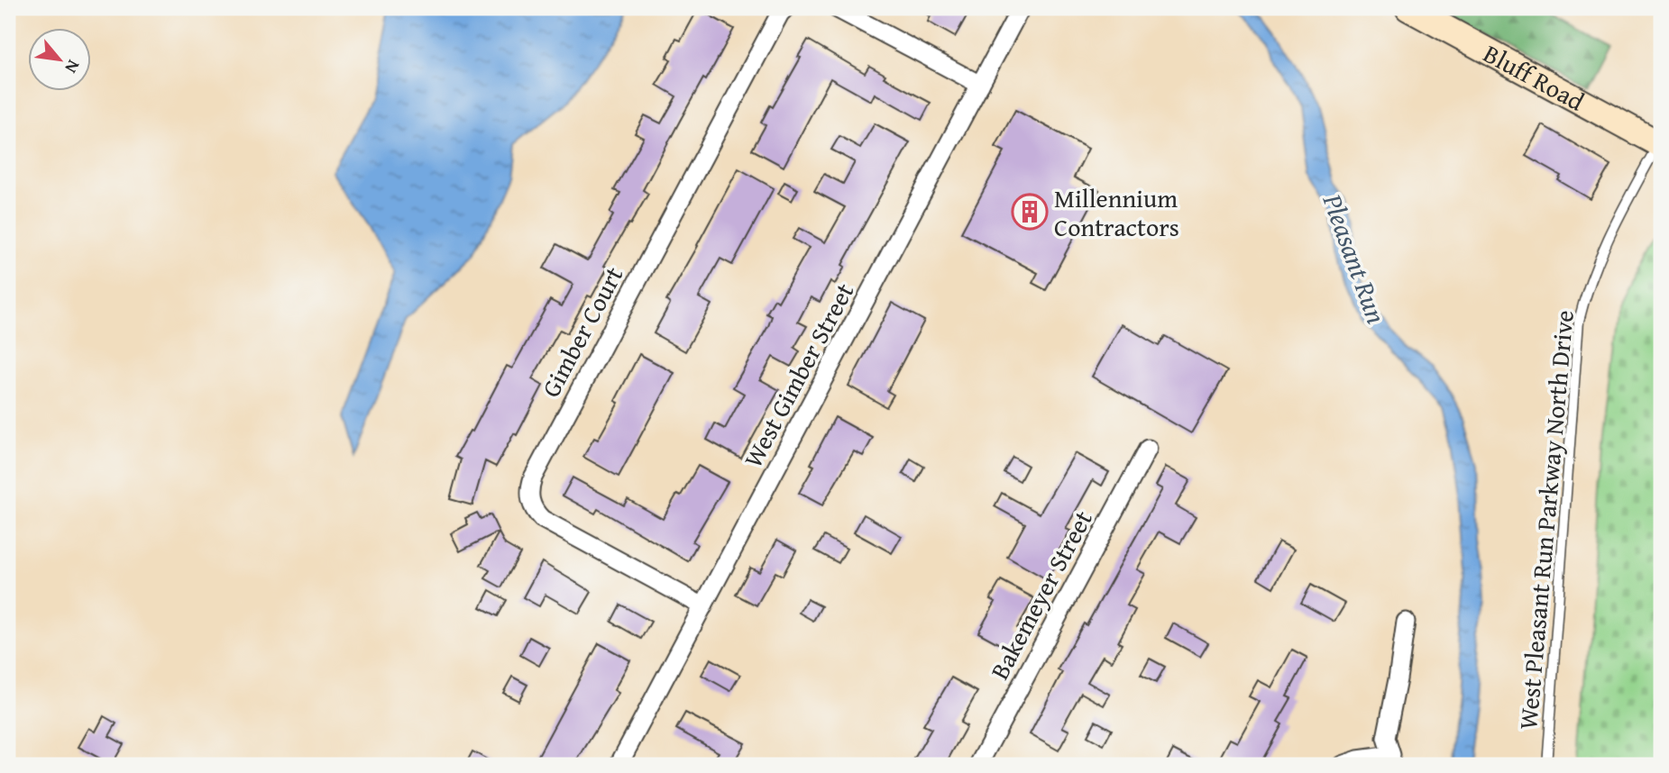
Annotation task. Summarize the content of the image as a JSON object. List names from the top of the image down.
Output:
{
  "streets": {
    "main road": ["Bluff Road"],
    "street": ["Gimber Court", "West Gimber Street", "Bakemeyer Street"],
    "lane": ["West Pleasant Run Parkway North Drive"]
  },
  "crossings": [
    ["Bluff Road", "West Pleasant Run Parkway North Drive"],
    ["Gimber Court", "West Gimber Street"]
  ],
  "water": ["Pleasant Run"],
  "places": {
    "building": ["Millennium Contractors"]
  },
  "north": "bottom right"
}
